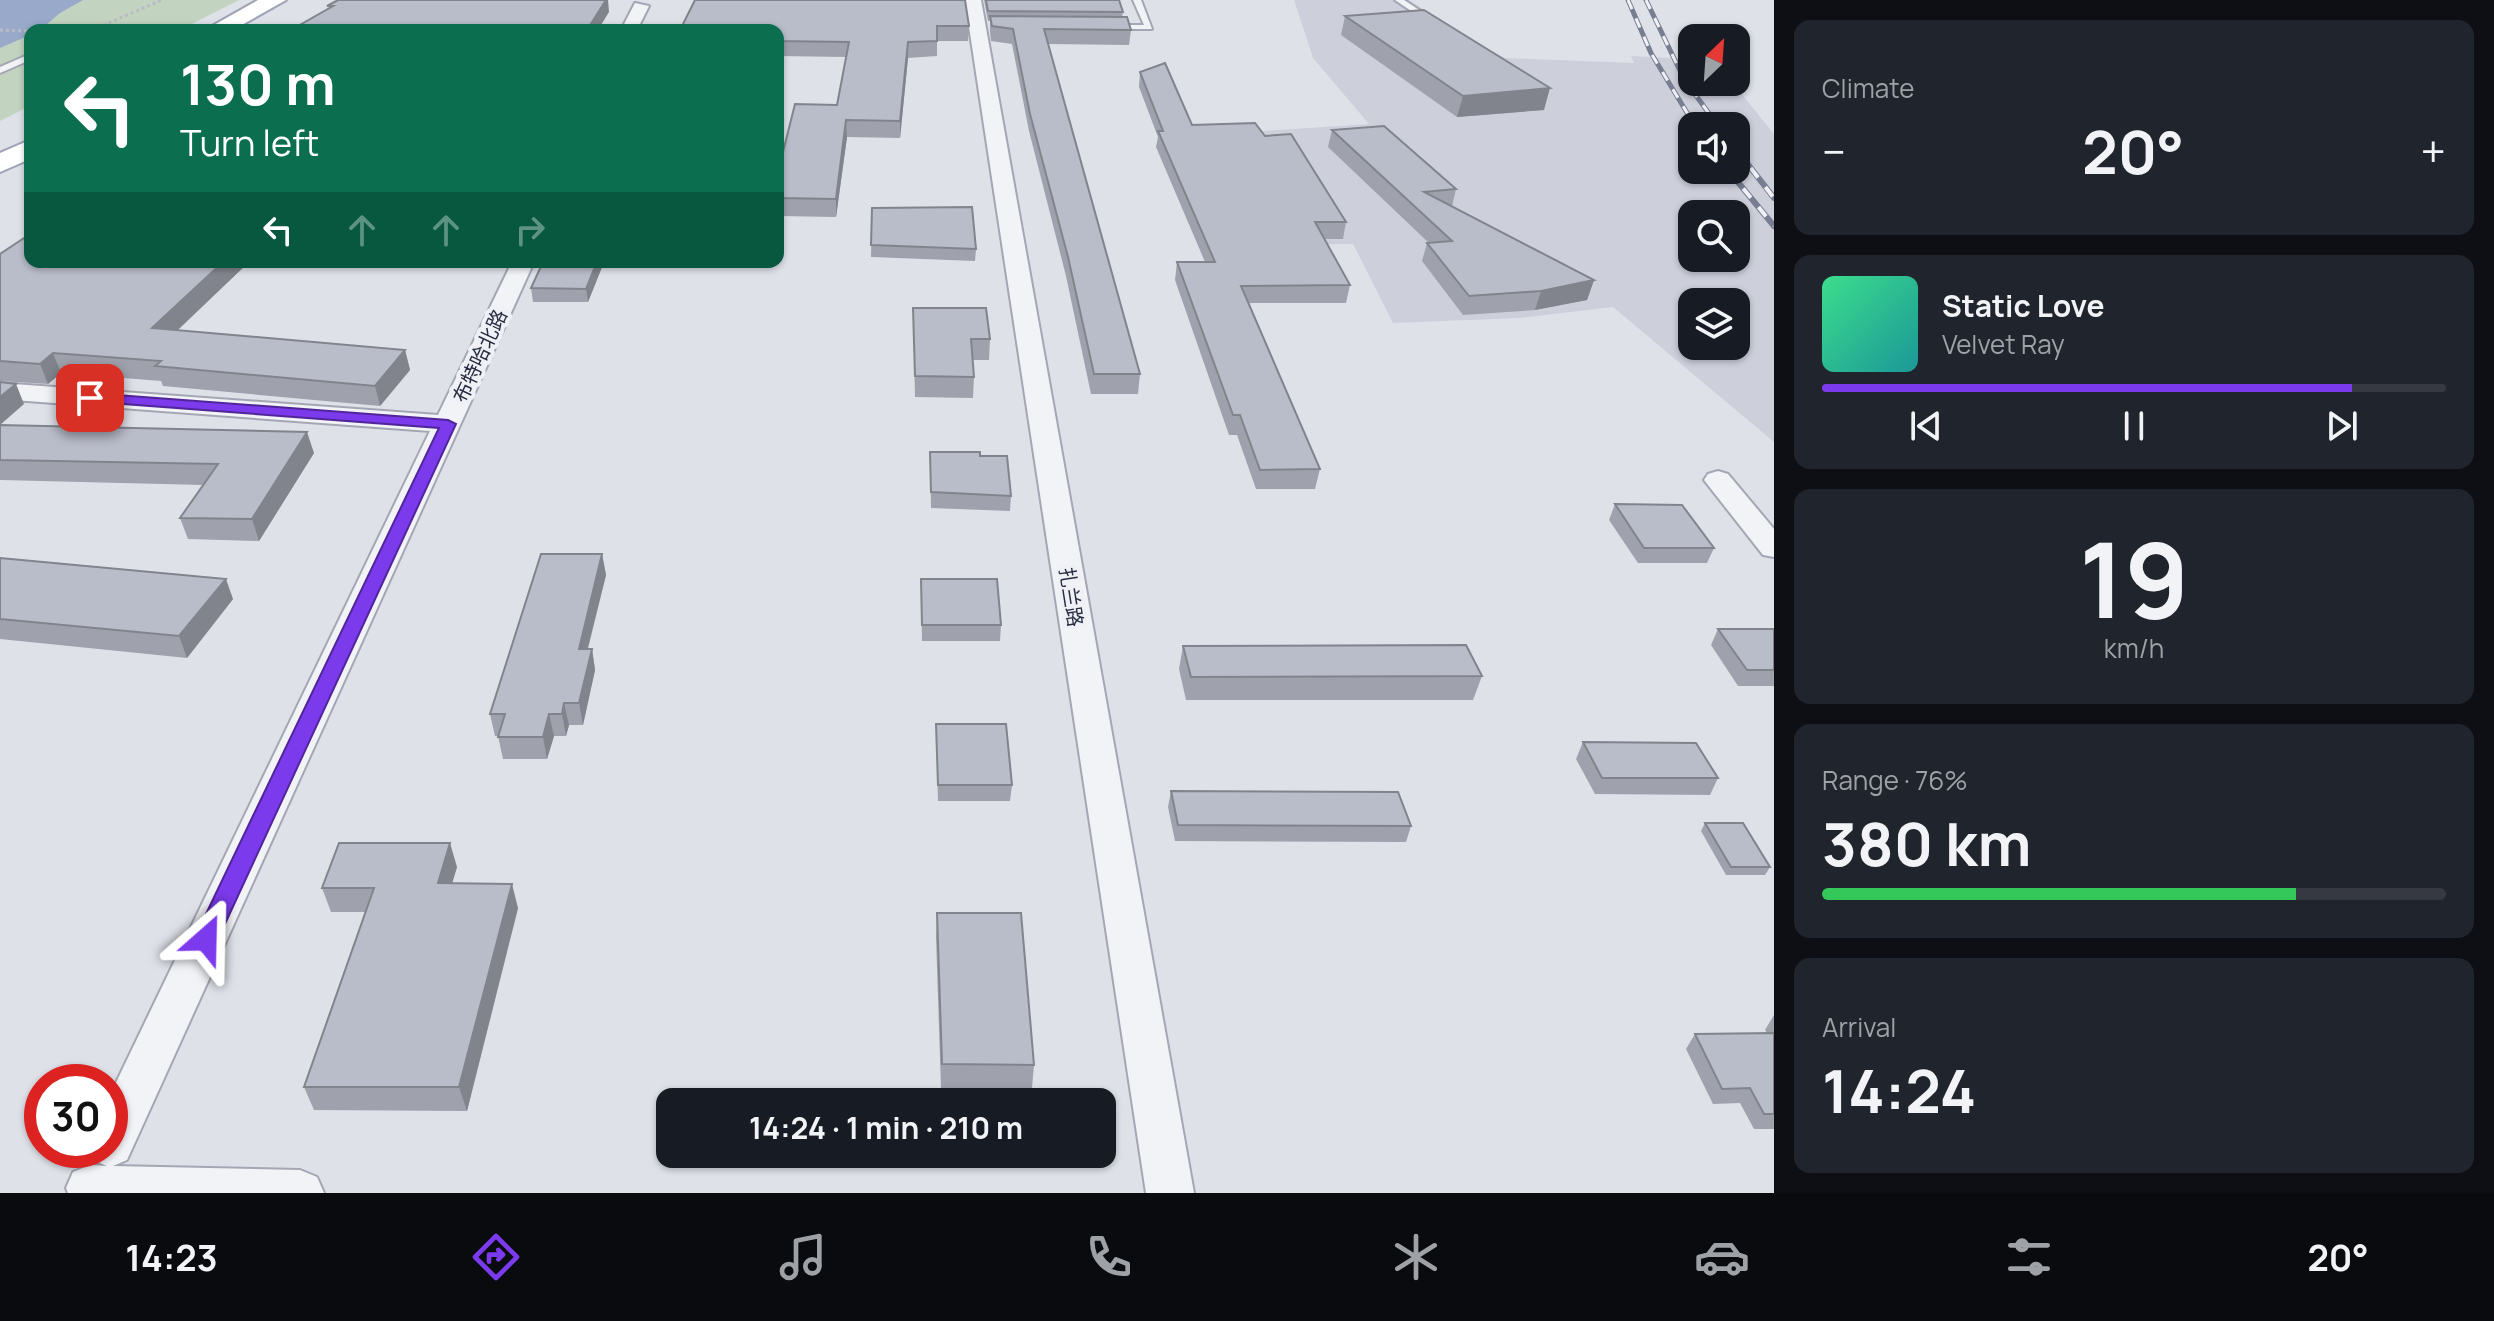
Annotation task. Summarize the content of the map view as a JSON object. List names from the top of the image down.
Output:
{
  "streets": {
    "street": ["布特哈北路", "扎兰路"]
  },
  "north": "top right",
  "page": {
    "tile": [
      "Climate",
      ["19", "km/h"],
      ["Range · 76%", "380 km"],
      ["Arrival", "14:24"]
    ],
    "turn": ["130 m", "Turn left"],
    "heat": ["−", "20°", "+"],
    "song": ["Static Love", "Velvet Ray"],
    "limit": "30",
    "trip": "14:24 · 1 min · 210 m",
    "tabs": ["14:23", "20°"]
  }
}
